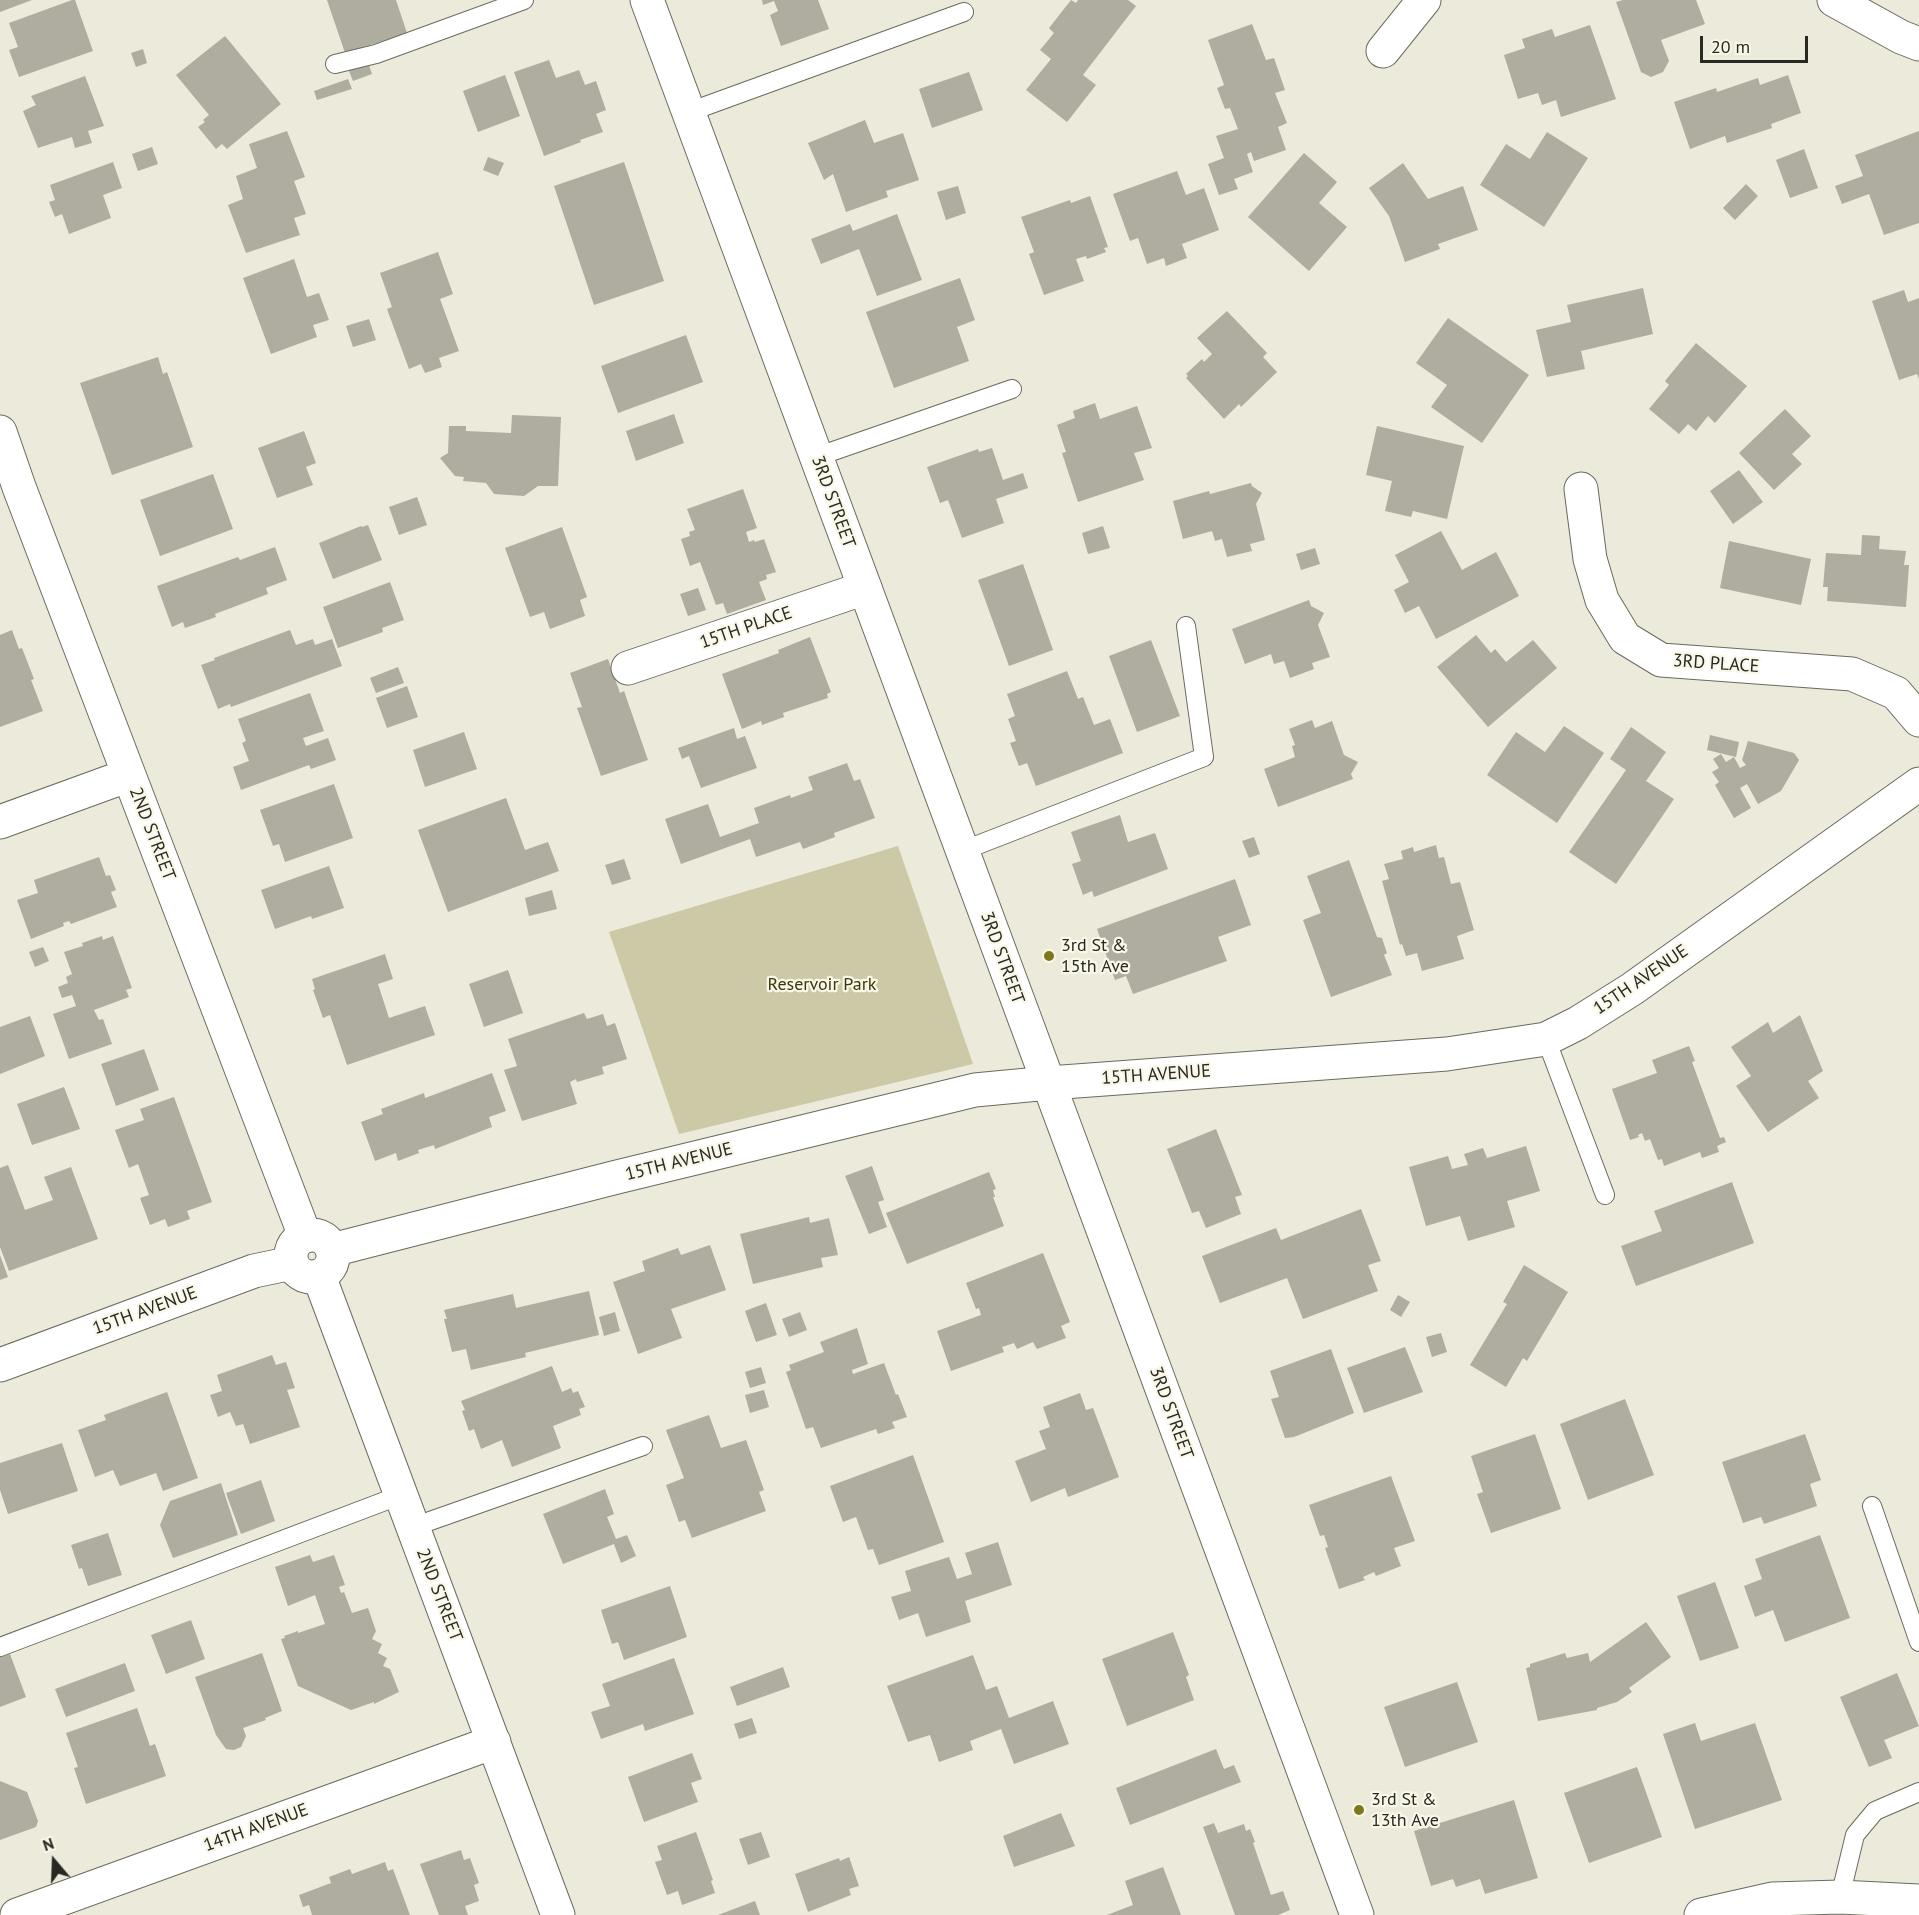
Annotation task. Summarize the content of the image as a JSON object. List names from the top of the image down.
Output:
{
  "streets": {
    "street": [
      "3RD STREET",
      "15TH PLACE",
      "3RD PLACE",
      "2ND STREET",
      "15TH AVENUE",
      "14TH AVENUE"
    ]
  },
  "crossings": [
    ["3RD STREET", "15TH PLACE"],
    ["3RD STREET", "15TH AVENUE"],
    ["2ND STREET", "15TH AVENUE"],
    ["2ND STREET", "14TH AVENUE"]
  ],
  "parks": ["Reservoir Park"],
  "places": ["3rd St & 15th Ave", "3rd St & 13th Ave"],
  "scale_bar": "20 m",
  "north": "top"
}
